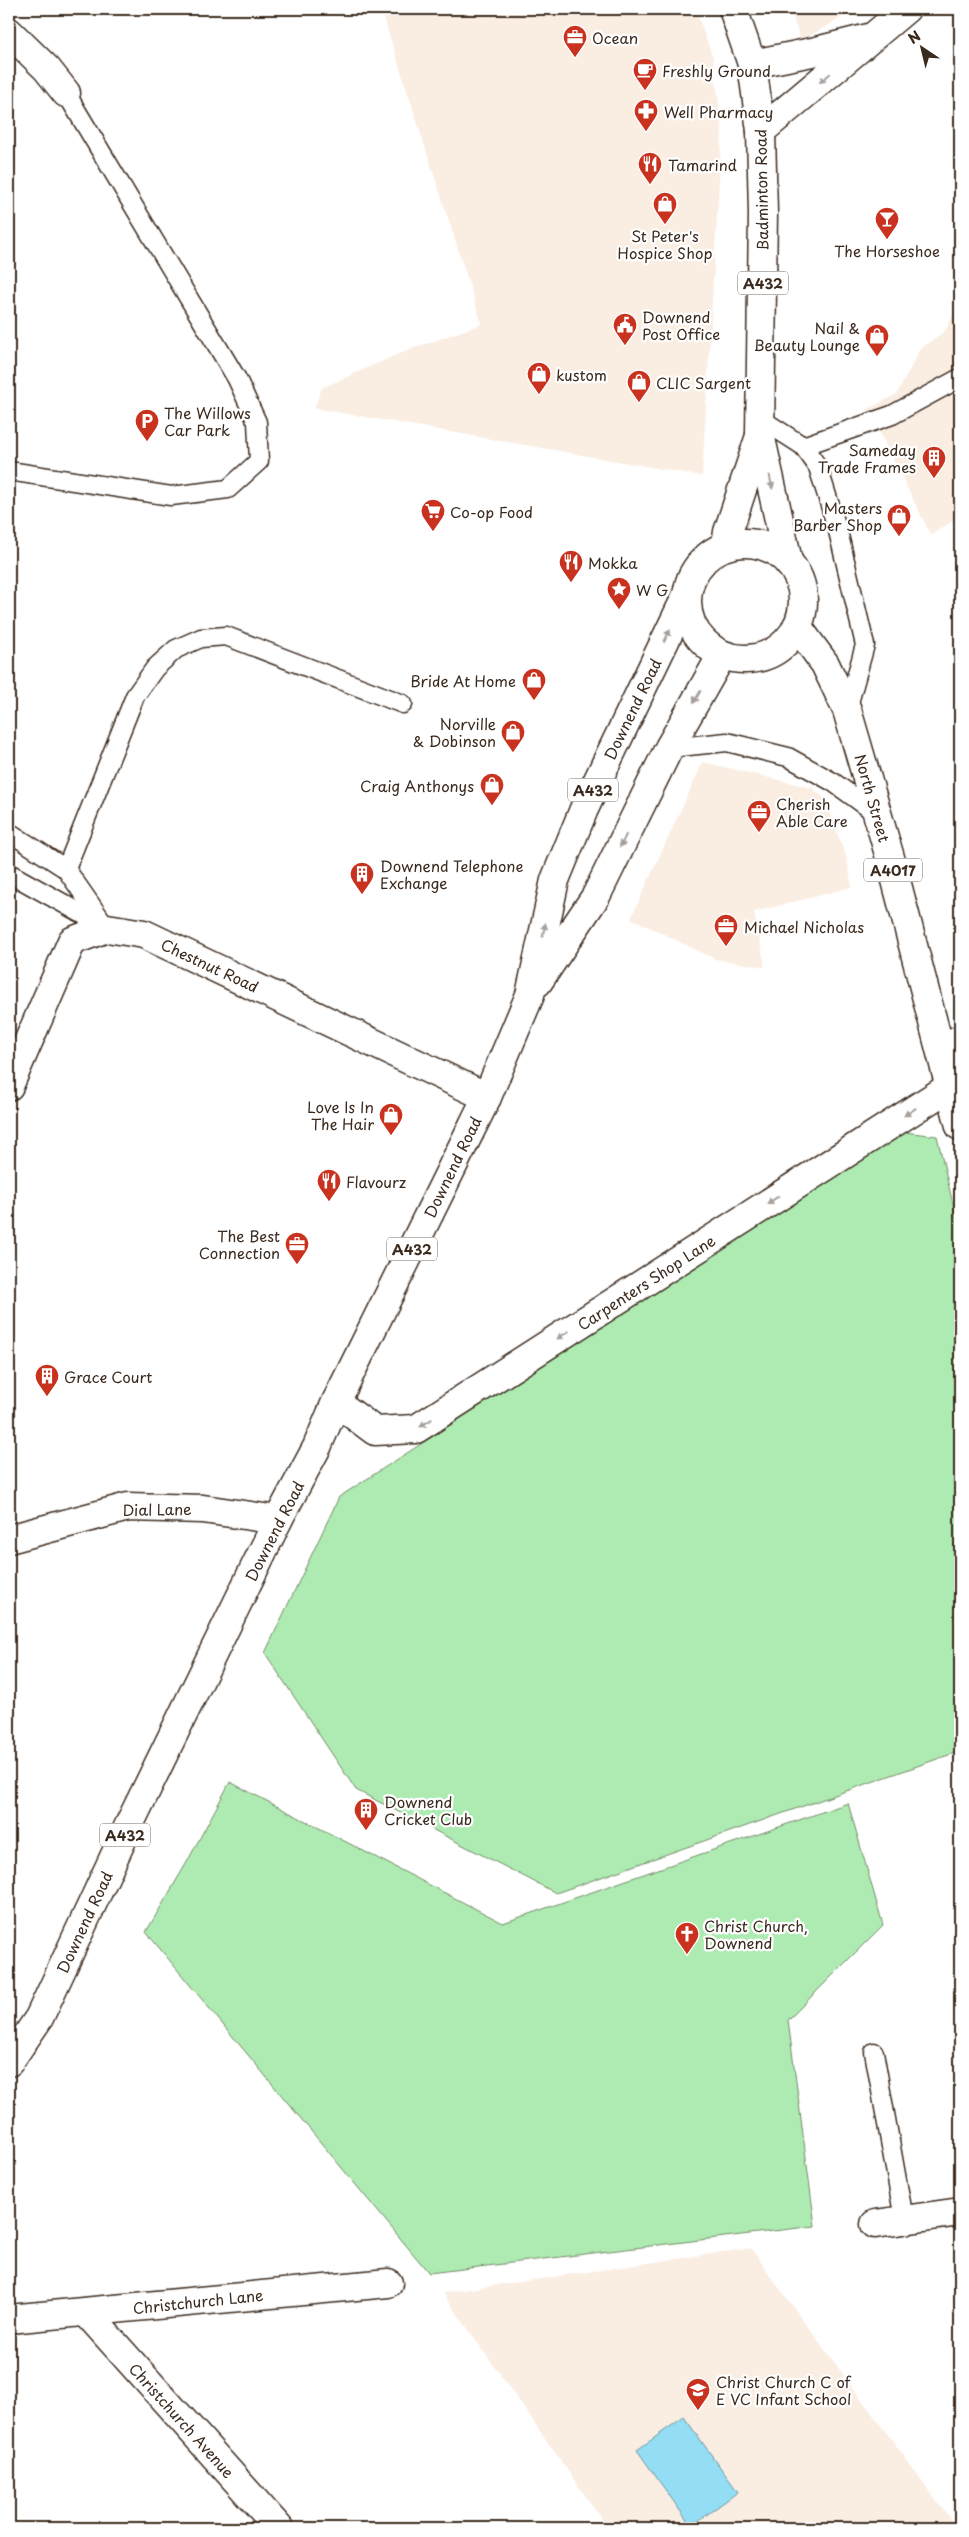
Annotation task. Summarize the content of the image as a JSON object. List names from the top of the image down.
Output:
{
  "streets": {
    "main road": [
      "Badminton Road",
      "A432",
      "Downend Road",
      "North Street",
      "A4017",
      "Chestnut Road",
      "Carpenters Shop Lane",
      "Dial Lane",
      "Christchurch Lane",
      "Christchurch Avenue"
    ]
  },
  "crossings": [
    ["Badminton Road", "A432"],
    ["Badminton Road", "Downend Road"],
    ["Badminton Road", "North Street"],
    ["A432", "Downend Road"],
    ["A432", "North Street"],
    ["Downend Road", "North Street"],
    ["Downend Road", "Chestnut Road"],
    ["Downend Road", "Carpenters Shop Lane"],
    ["Downend Road", "Dial Lane"],
    ["North Street", "Carpenters Shop Lane"],
    ["Christchurch Lane", "Christchurch Avenue"]
  ],
  "one_way": ["Carpenters Shop Lane"],
  "places": {
    "office": [
      "Ocean",
      "Cherish Able Care",
      "Michael Nicholas",
      "The Best Connection"
    ],
    "cafe": ["Freshly Ground"],
    "pharmacy": ["Well Pharmacy"],
    "restaurant": ["Tamarind", "Mokka", "Flavourz"],
    "shop": [
      "St Peter's Hospice Shop",
      "Nail & Beauty Lounge",
      "kustom",
      "CLIC Sargent",
      "Masters Barber Shop",
      "Bride At Home",
      "Norville & Dobinson",
      "Craig Anthonys",
      "Love Is In The Hair"
    ],
    "bar": ["The Horseshoe"],
    "public building": ["Downend Post Office"],
    "parking": ["The Willows Car Park"],
    "building": [
      "Sameday Trade Frames",
      "Downend Telephone Exchange",
      "Grace Court",
      "Downend Cricket Club"
    ],
    "supermarket": ["Co-op Food"],
    "place": ["W G"],
    "church": ["Christ Church, Downend"],
    "school or university": ["Christ Church C of E VC Infant School"]
  },
  "north": "top left"
}
